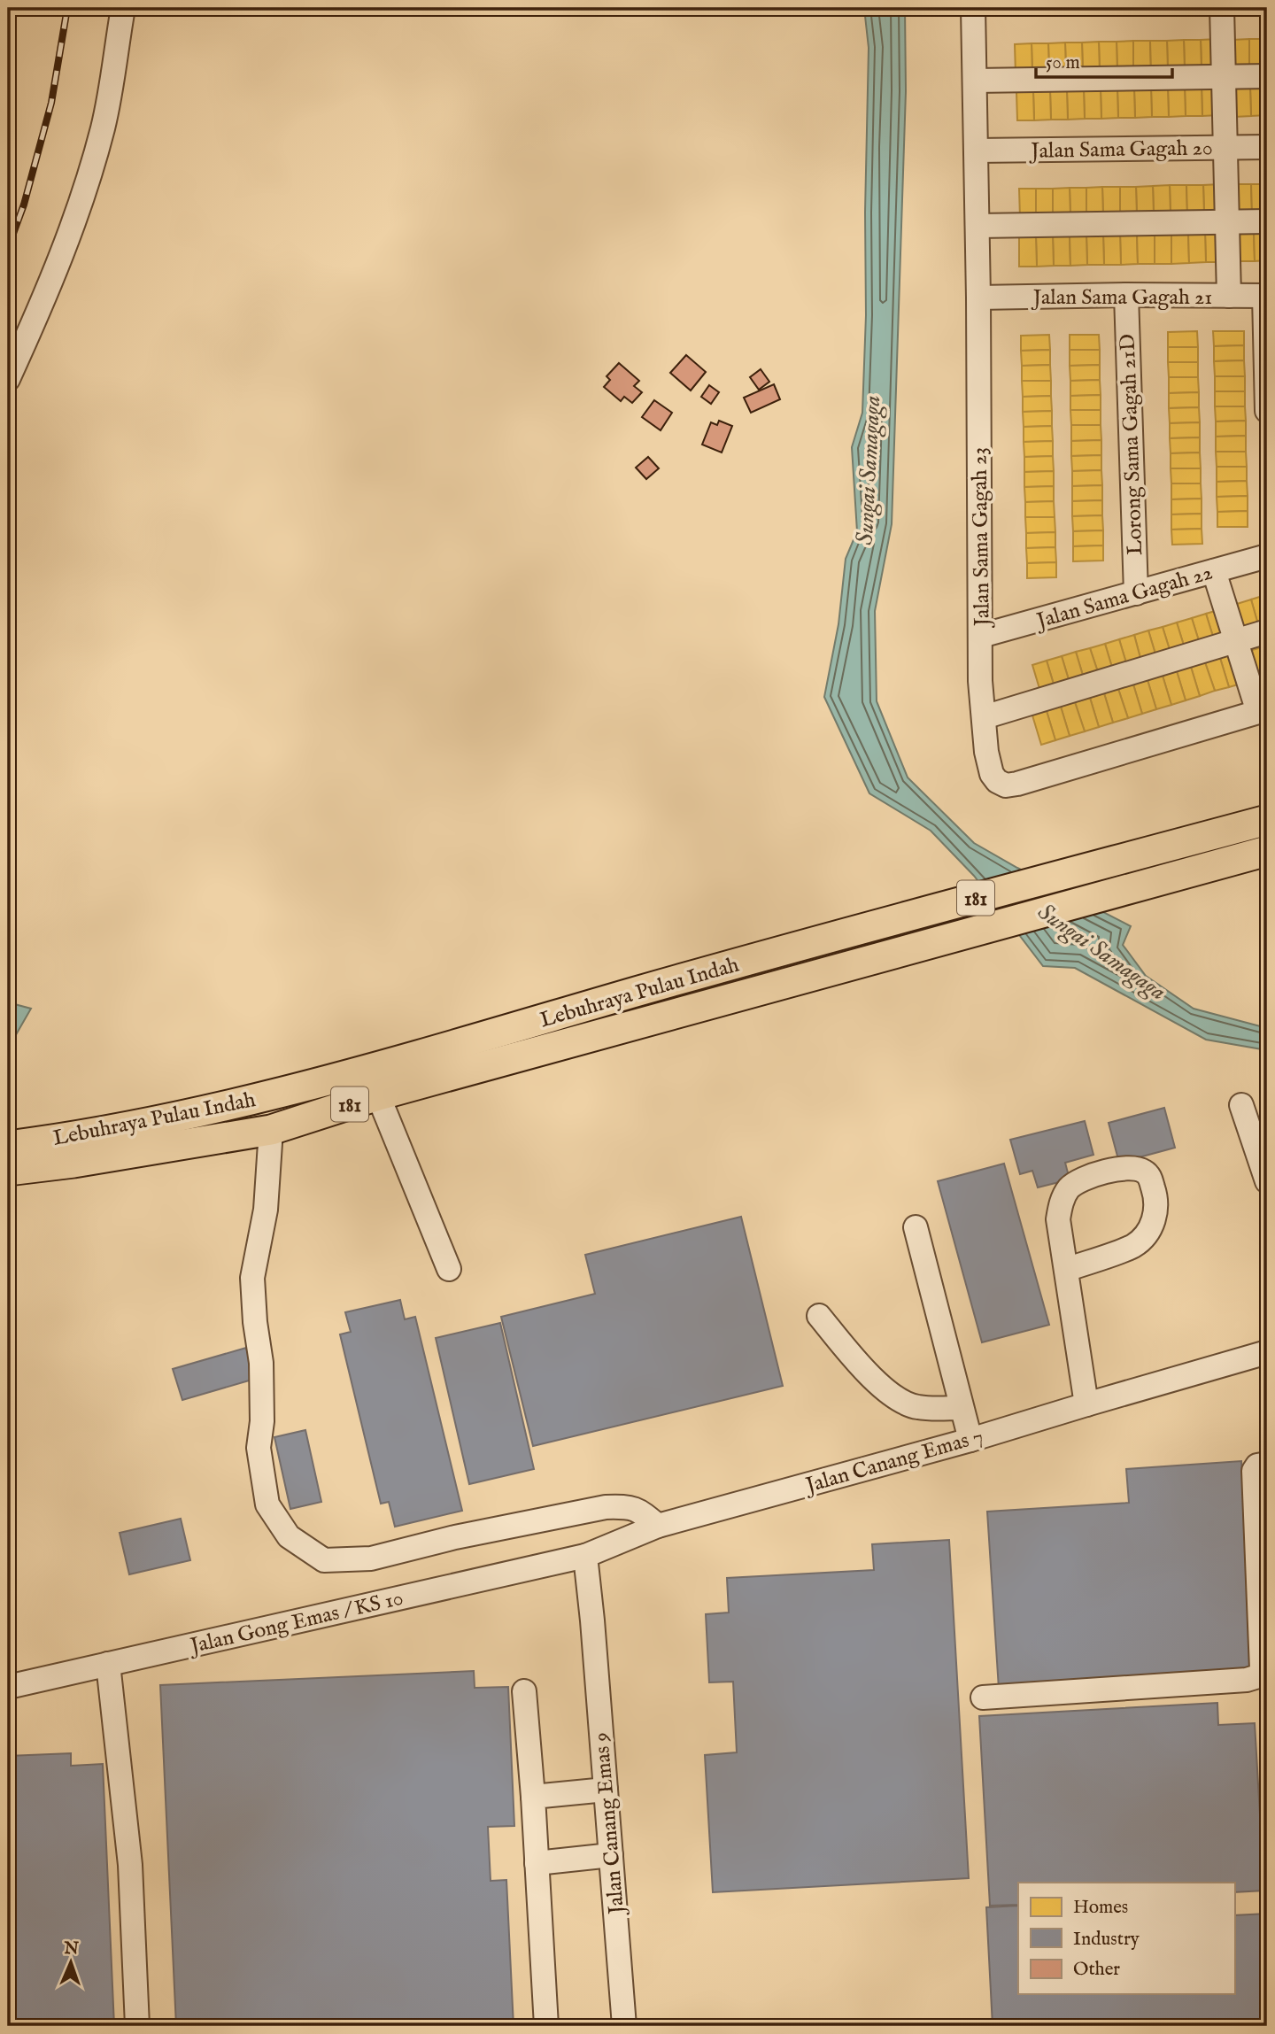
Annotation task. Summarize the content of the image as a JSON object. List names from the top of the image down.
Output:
{
  "streets": {
    "main road": ["181", "Lebuhraya Pulau Indah"],
    "street": [
      "Jalan Sama Gagah 20",
      "Jalan Sama Gagah 21",
      "Lorong Sama Gagah 21D",
      "Jalan Sama Gagah 23",
      "Jalan Sama Gagah 22",
      "Jalan Canang Emas 7",
      "Jalan Gong Emas / KS 10",
      "Jalan Canang Emas 9"
    ]
  },
  "crossings": [
    ["Jalan Sama Gagah 20", "Jalan Sama Gagah 23"],
    ["Jalan Sama Gagah 21", "Lorong Sama Gagah 21D"],
    ["Jalan Sama Gagah 21", "Jalan Sama Gagah 23"],
    ["Lorong Sama Gagah 21D", "Jalan Sama Gagah 22"],
    ["Jalan Sama Gagah 23", "Jalan Sama Gagah 22"],
    ["Jalan Canang Emas 7", "Jalan Gong Emas / KS 10"],
    ["Jalan Canang Emas 7", "Jalan Canang Emas 9"],
    ["Jalan Gong Emas / KS 10", "Jalan Canang Emas 9"]
  ],
  "water": ["Sungai Samagaga"],
  "legend": ["Homes", "Industry", "Other"],
  "scale_bar": "50 m",
  "north": "top"
}
